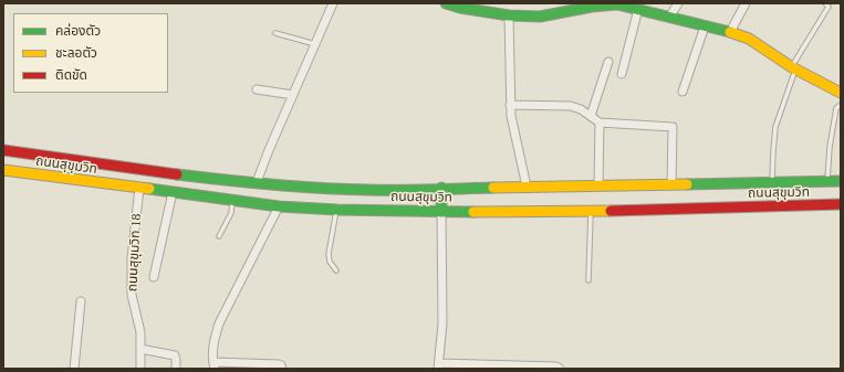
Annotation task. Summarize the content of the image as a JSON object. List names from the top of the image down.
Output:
{
  "streets": {
    "main road": ["ถนนสุขุมวิท"],
    "street": ["ถนนสุขุมวิท 18"]
  },
  "crossings": [
    ["ถนนสุขุมวิท", "ถนนสุขุมวิท 18"]
  ],
  "legend": ["คล่องตัว", "ชะลอตัว", "ติดขัด"]
}
